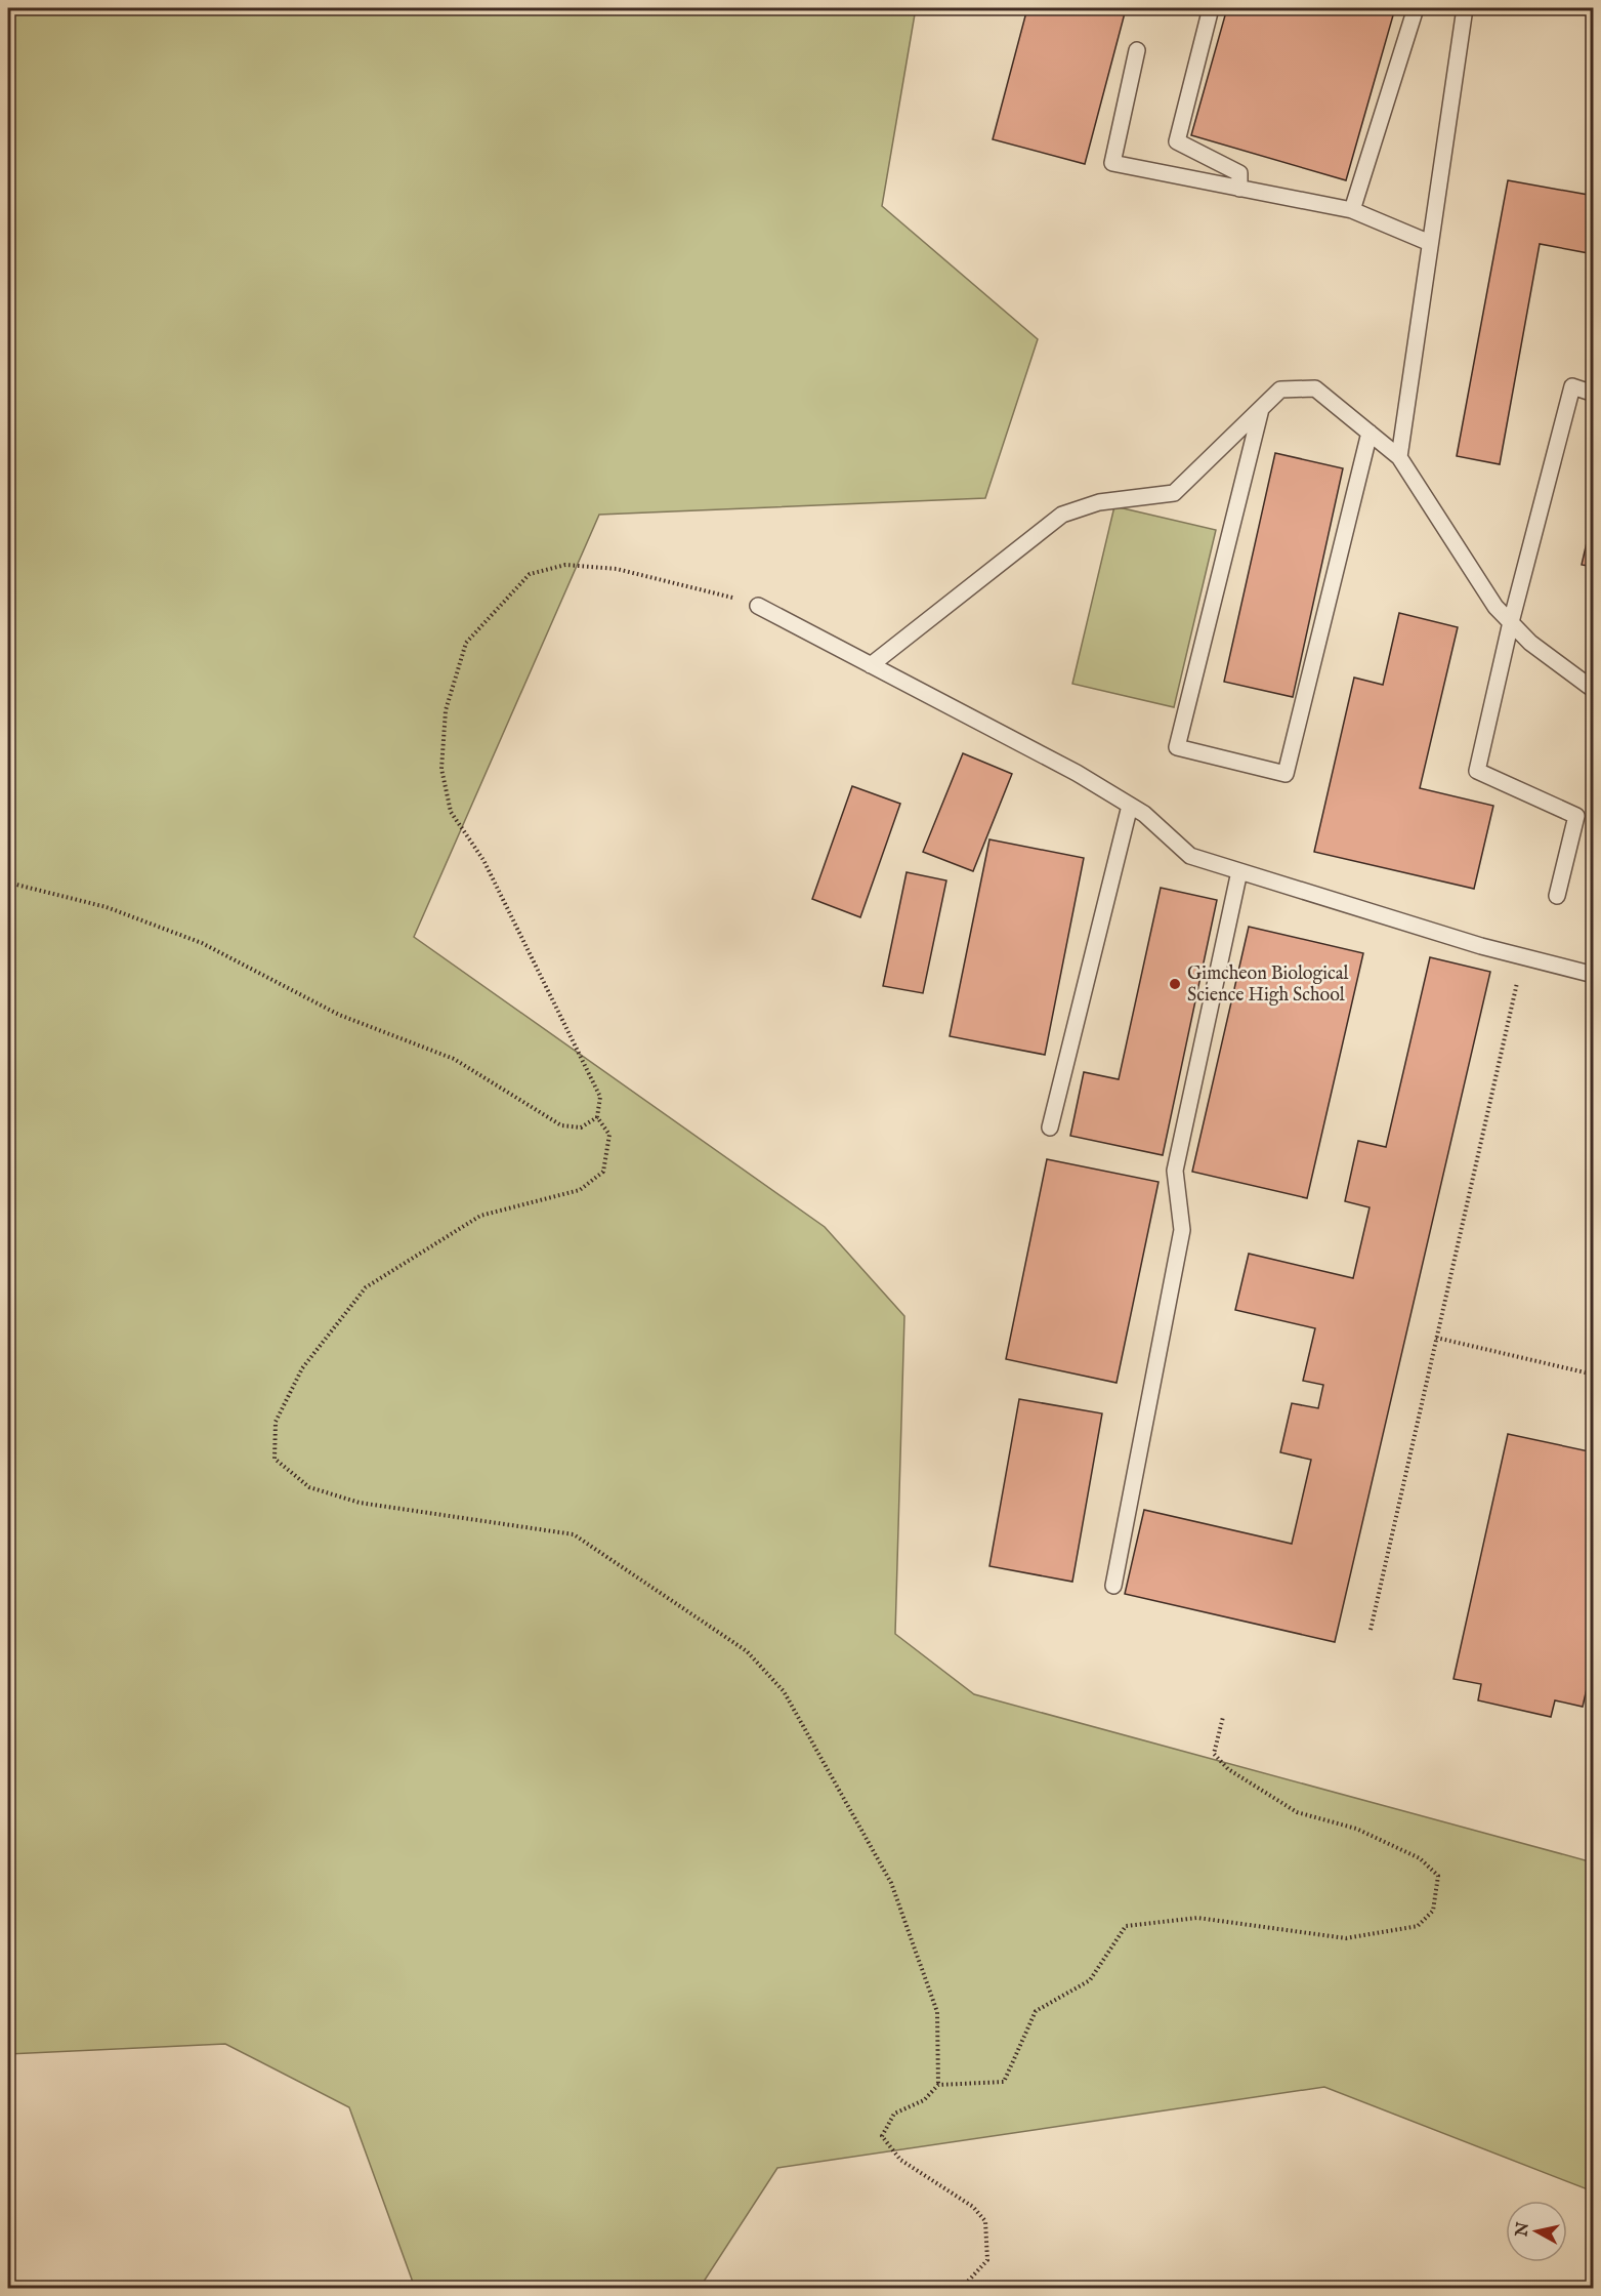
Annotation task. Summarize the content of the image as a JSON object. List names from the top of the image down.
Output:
{
  "places": ["Gimcheon Biological Science High School"],
  "north": "left"
}
